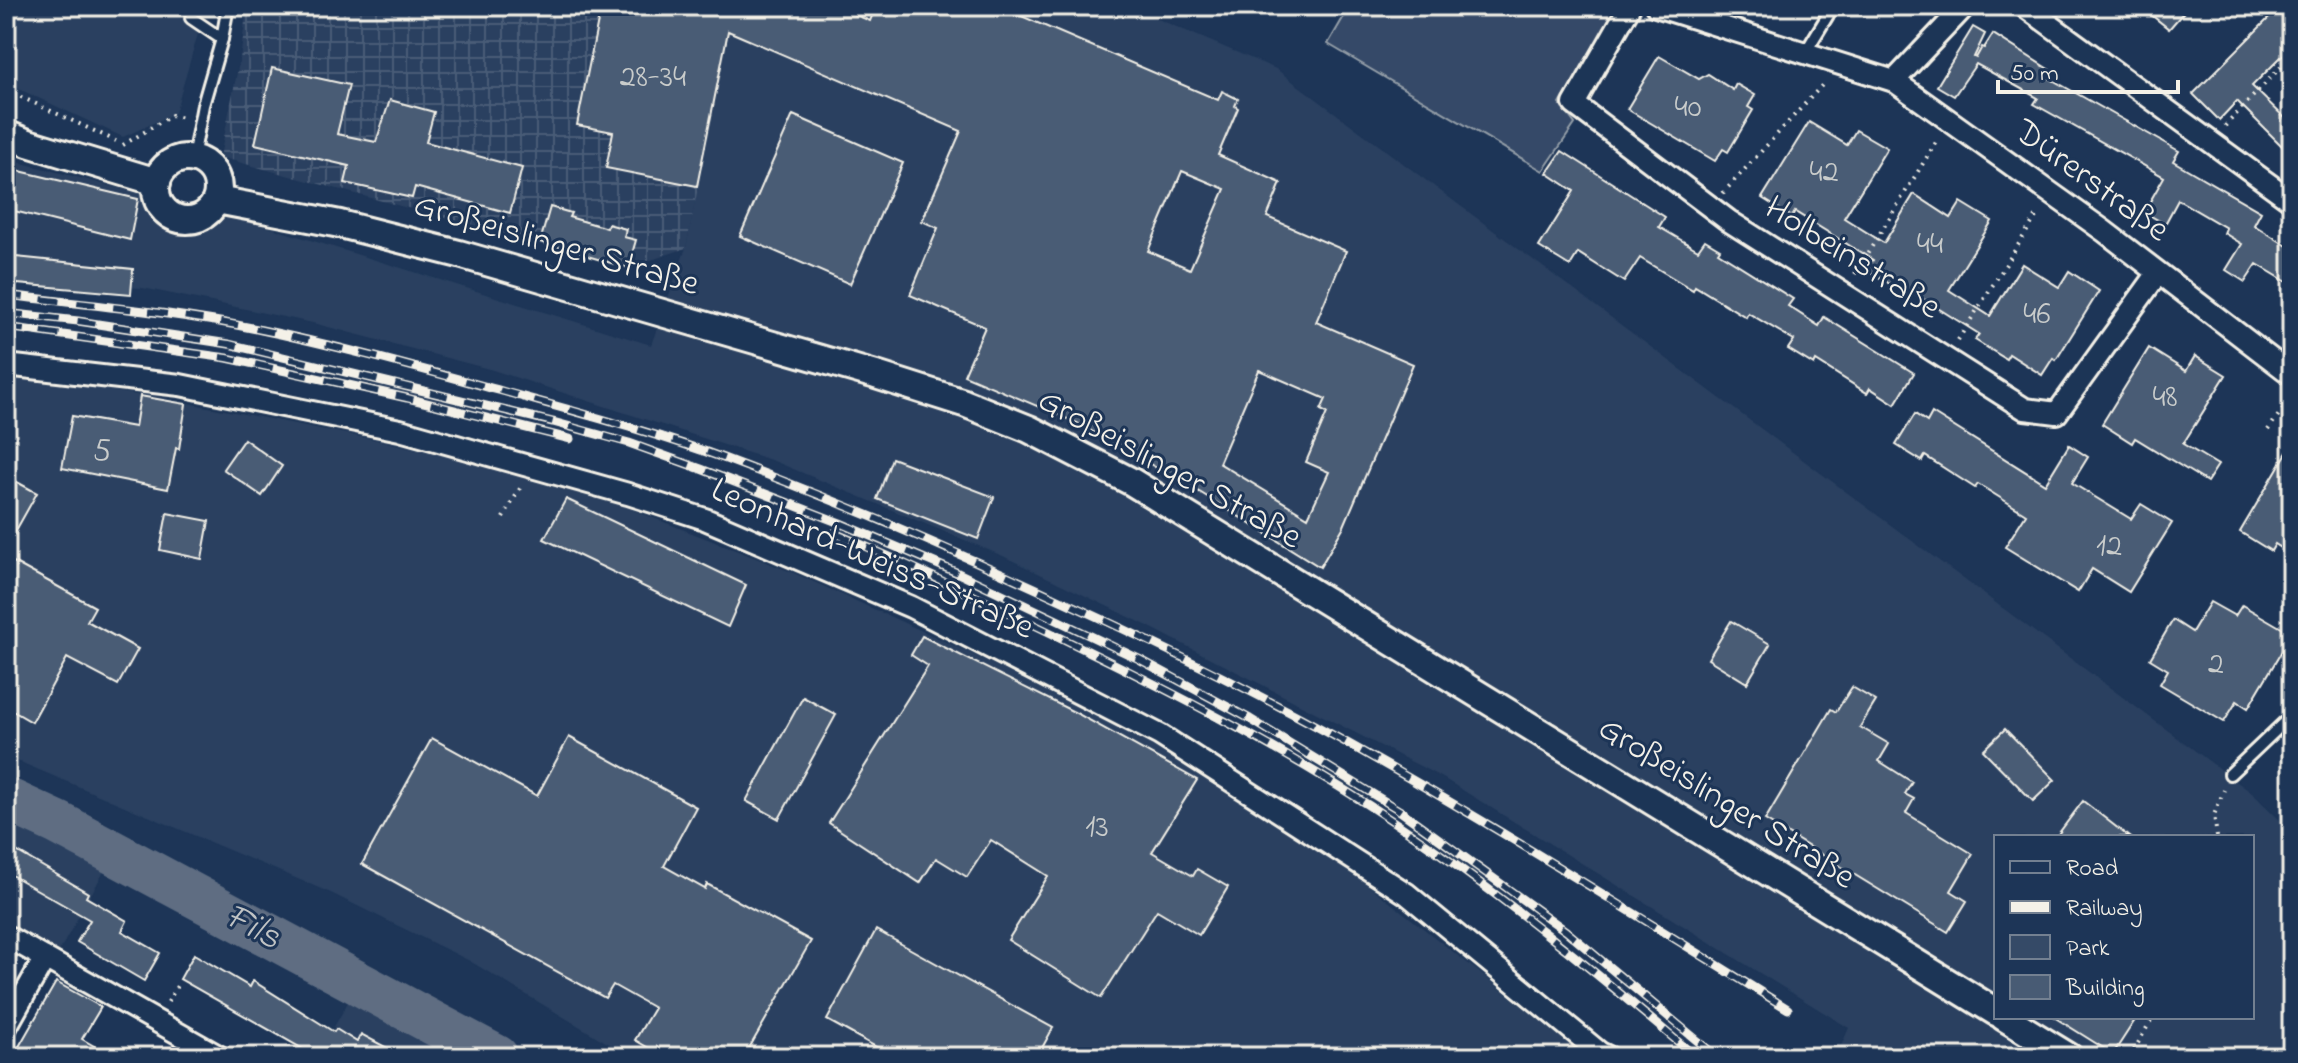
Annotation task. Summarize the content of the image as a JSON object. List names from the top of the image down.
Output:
{
  "streets": {
    "main road": ["Großeislinger Straße"],
    "street": ["Dürerstraße", "Holbeinstraße", "Leonhard-Weiss-Straße"]
  },
  "crossings": [
    ["Dürerstraße", "Holbeinstraße"]
  ],
  "water": ["Fils"],
  "house_numbers": [
    "28-34",
    "40",
    "42",
    "44",
    "46",
    "48",
    "5",
    "12",
    "2",
    "13"
  ],
  "legend": [
    "Road",
    "Railway",
    "Park",
    "Building"
  ],
  "scale_bar": "50 m"
}
